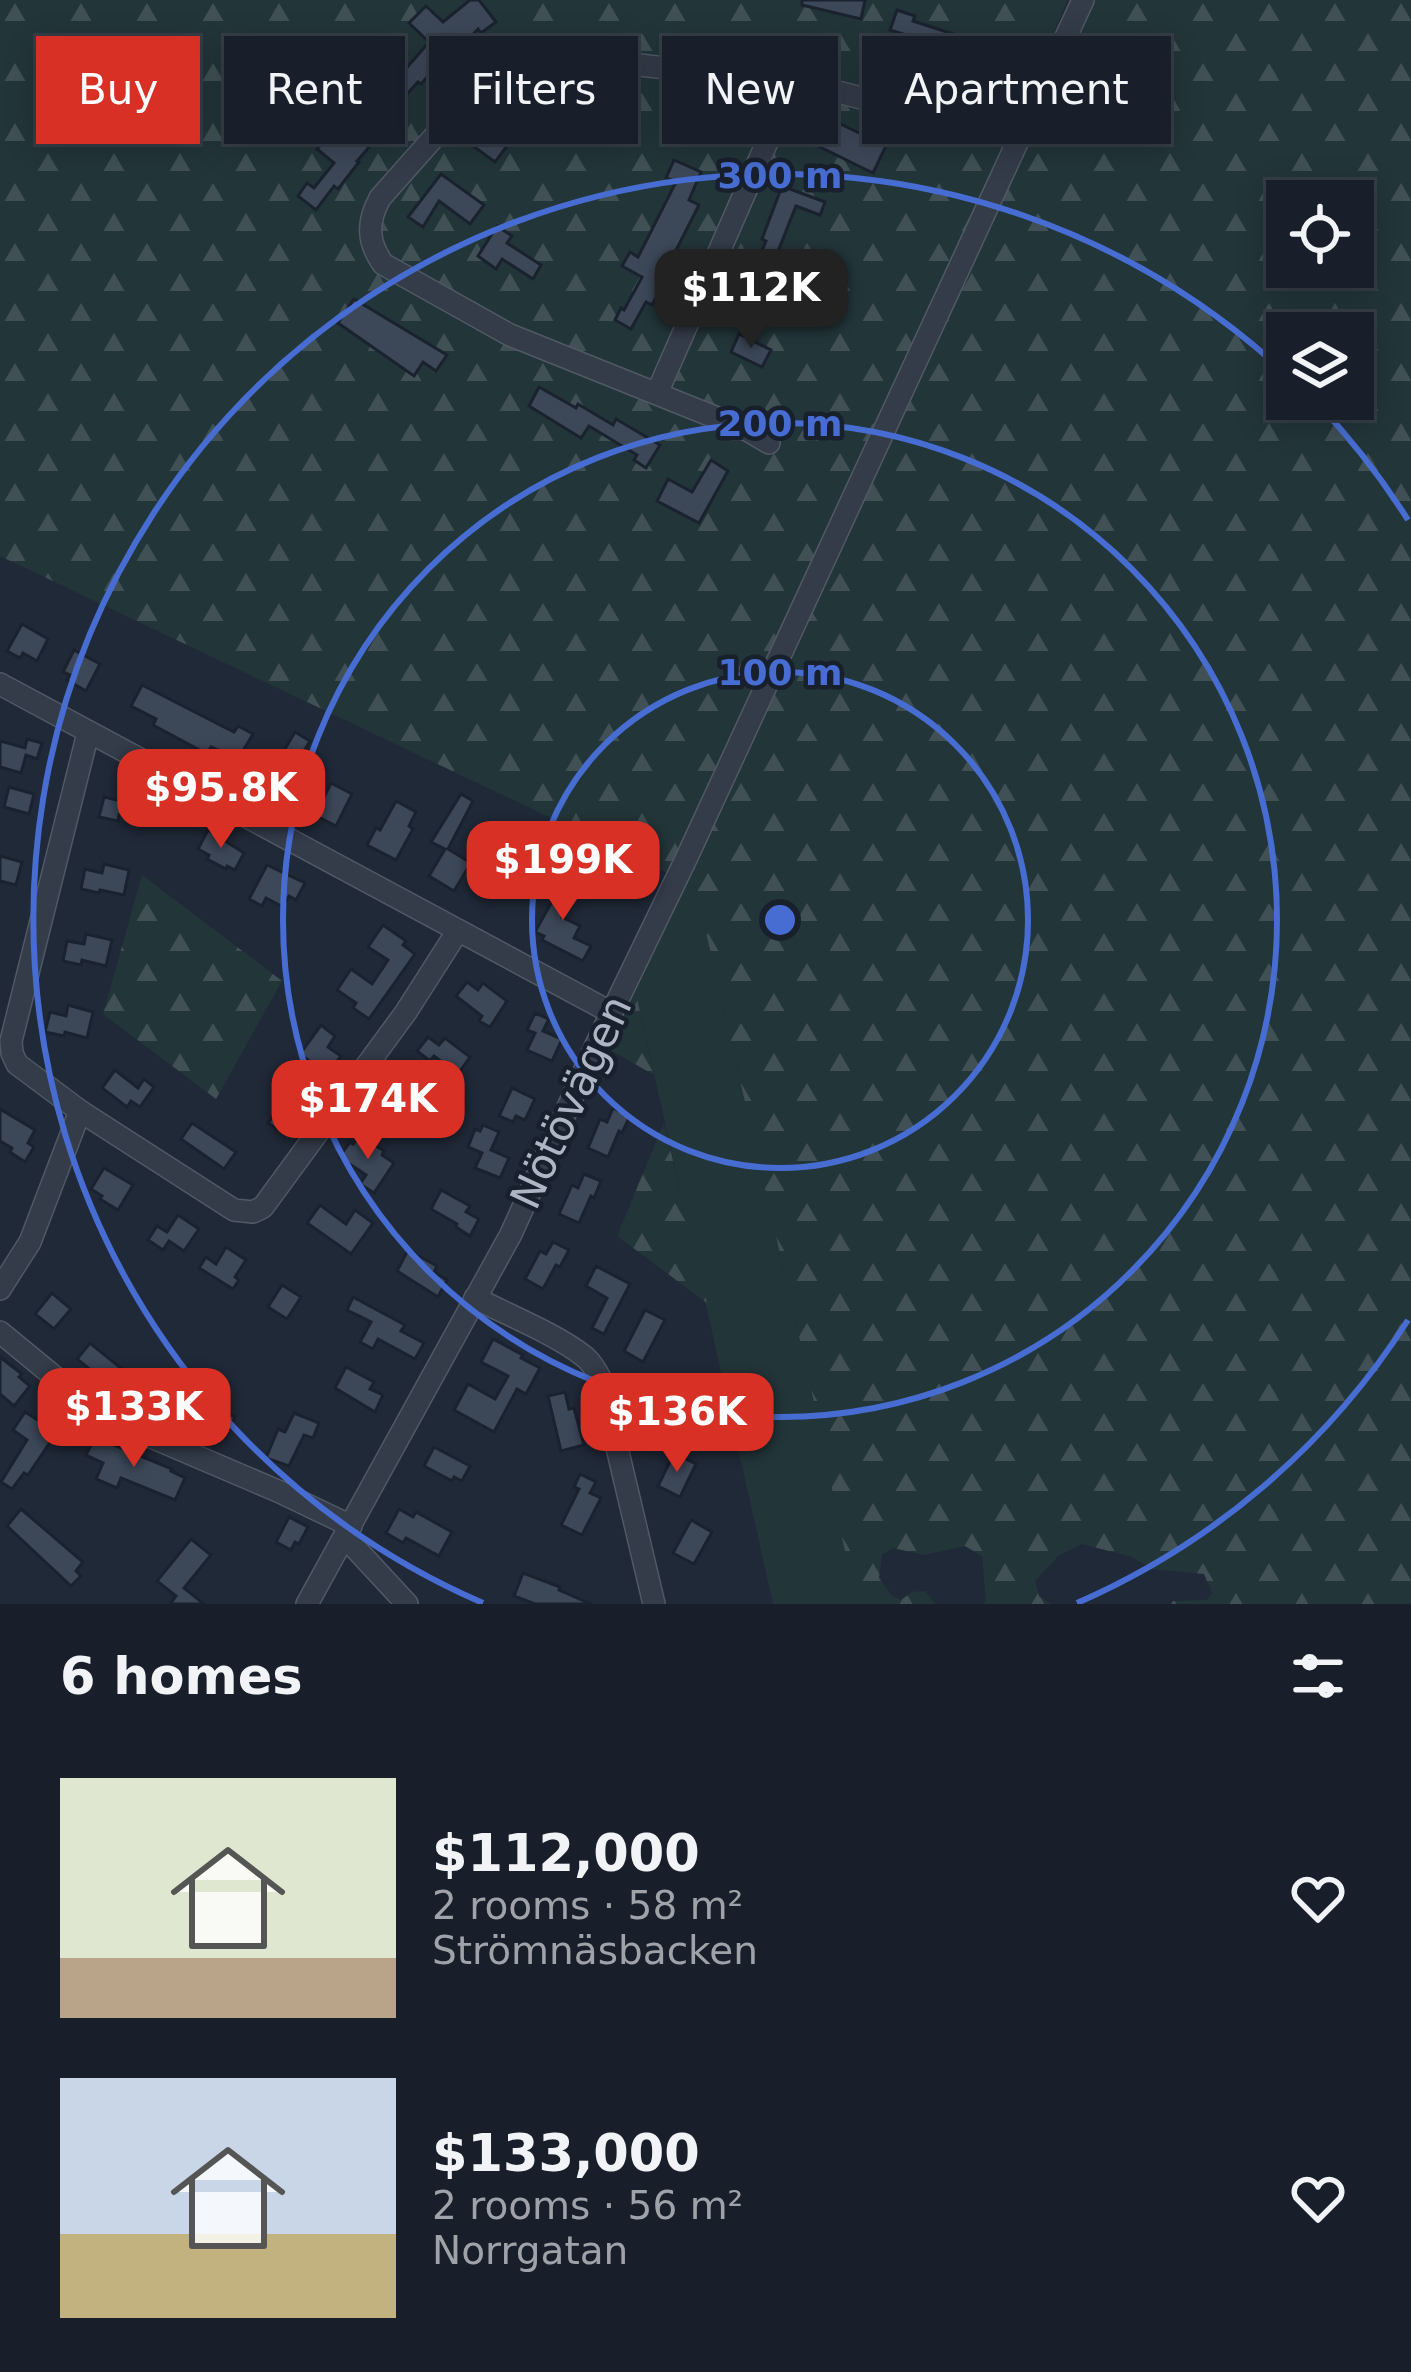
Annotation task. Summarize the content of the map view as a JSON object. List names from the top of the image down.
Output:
{
  "streets": {
    "street": ["Nötövägen"]
  },
  "page": {
    "chip": [
      "Buy",
      "Rent",
      "Filters",
      "New",
      "Apartment"
    ],
    "price": [
      "$112K",
      "$95.8K",
      "$199K",
      "$174K",
      "$133K",
      "$136K"
    ],
    "heading": "6 homes",
    "list": [
      {
        "name": "$112,000",
        "note": "2 rooms · 58 m² · Strömnäsbacken"
      },
      {
        "name": "$133,000",
        "note": "2 rooms · 56 m² · Norrgatan"
      }
    ]
  },
  "rings": ["300 m", "200 m", "100 m"]
}
